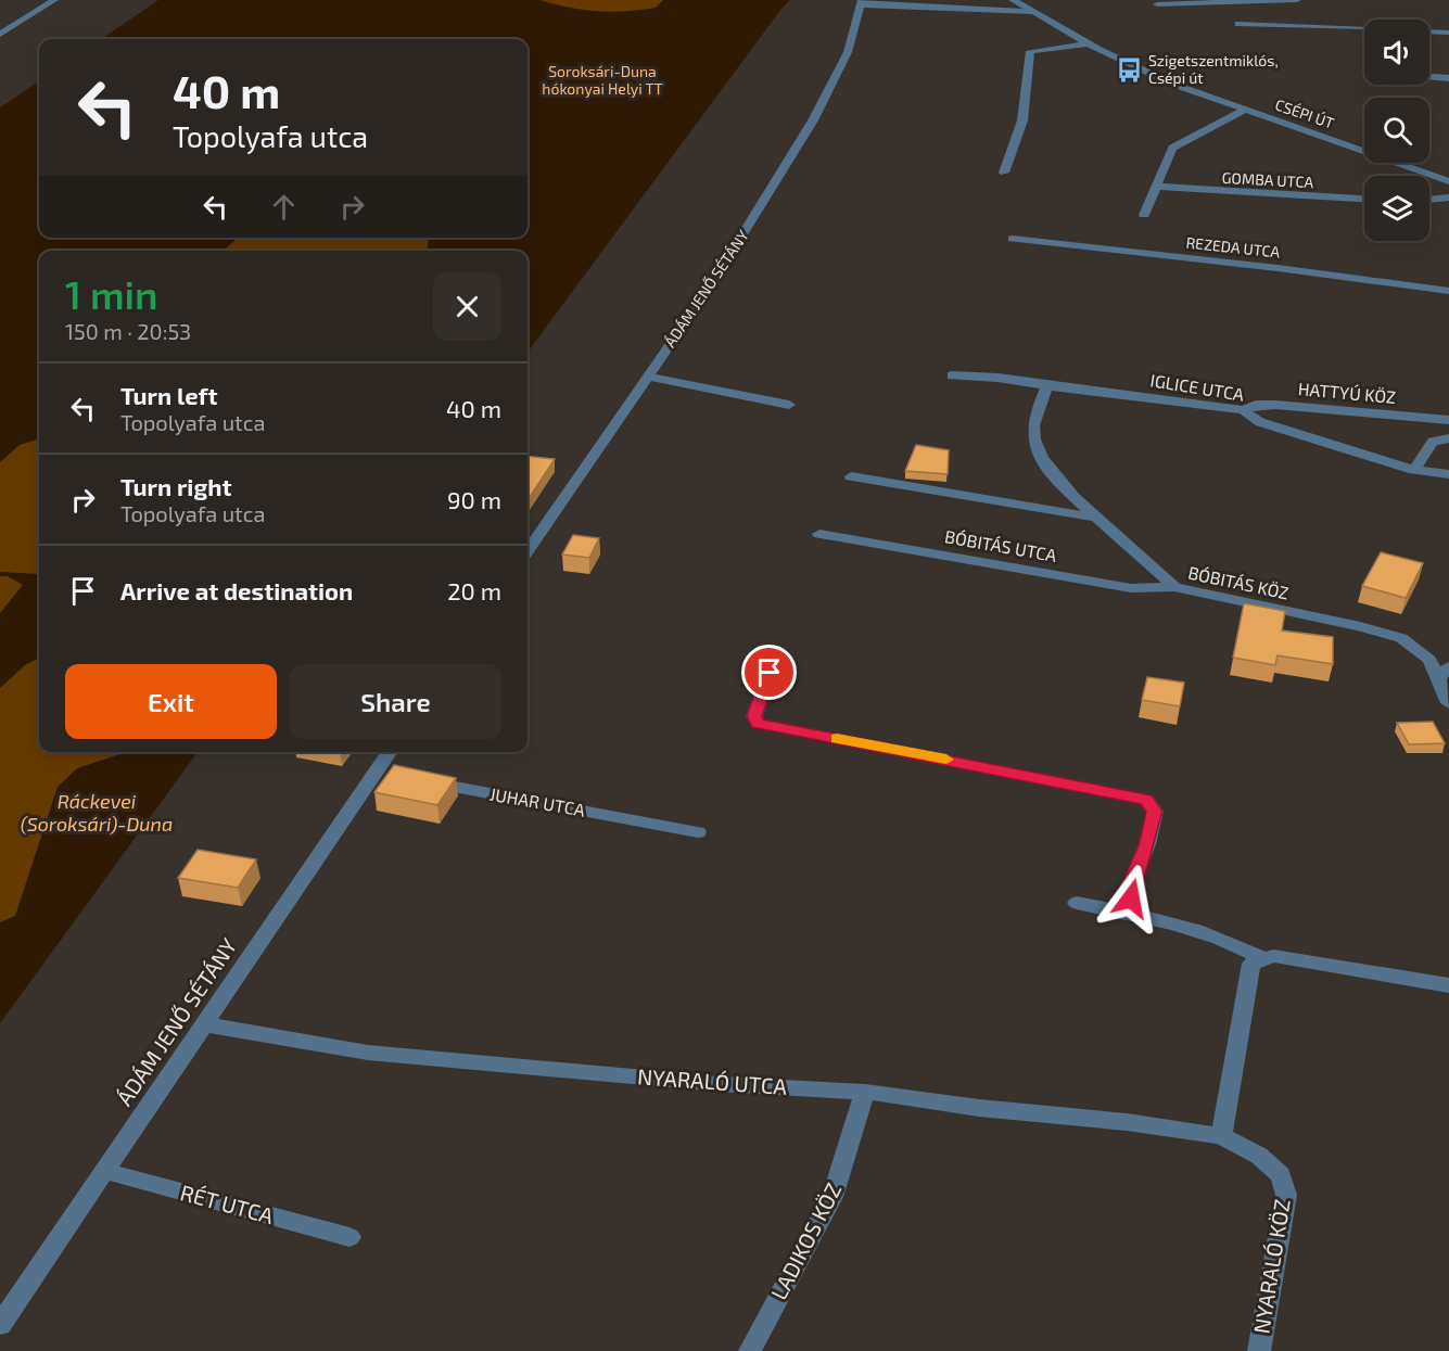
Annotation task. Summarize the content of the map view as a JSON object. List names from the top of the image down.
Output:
{
  "streets": {
    "street": [
      "CSÉPI ÚT",
      "GOMBA UTCA",
      "REZEDA UTCA",
      "ÁDÁM JENŐ SÉTÁNY",
      "IGLICE UTCA",
      "HATTYÚ KÖZ",
      "BÓBITÁS UTCA",
      "BÓBITÁS KÖZ",
      "JUHAR UTCA",
      "NYARALÓ UTCA",
      "RÉT UTCA",
      "LADIKOS KÖZ",
      "NYARALÓ KÖZ"
    ]
  },
  "crossings": [
    ["ÁDÁM JENŐ SÉTÁNY", "NYARALÓ UTCA"],
    ["ÁDÁM JENŐ SÉTÁNY", "RÉT UTCA"],
    ["IGLICE UTCA", "HATTYÚ KÖZ"],
    ["IGLICE UTCA", "BÓBITÁS KÖZ"],
    ["BÓBITÁS UTCA", "BÓBITÁS KÖZ"],
    ["NYARALÓ UTCA", "LADIKOS KÖZ"],
    ["NYARALÓ UTCA", "NYARALÓ KÖZ"]
  ],
  "water": ["Ráckevei (Soroksári)-Duna"],
  "parks": ["Soroksári-Duna hókonyai Helyi TT"],
  "places": {
    "bus stop": ["Szigetszentmiklós, Csépi út"]
  },
  "page": {
    "turn": ["40 m", "Topolyafa utca"],
    "heading": ["1 min", "150 m · 20:53"],
    "list": [
      {
        "name": "Turn left",
        "note": "Topolyafa utca",
        "value": "40 m"
      },
      {
        "name": "Turn right",
        "note": "Topolyafa utca",
        "value": "90 m"
      },
      {
        "name": "Arrive at destination",
        "value": "20 m"
      }
    ],
    "buttons": ["Exit", "Share"]
  }
}
